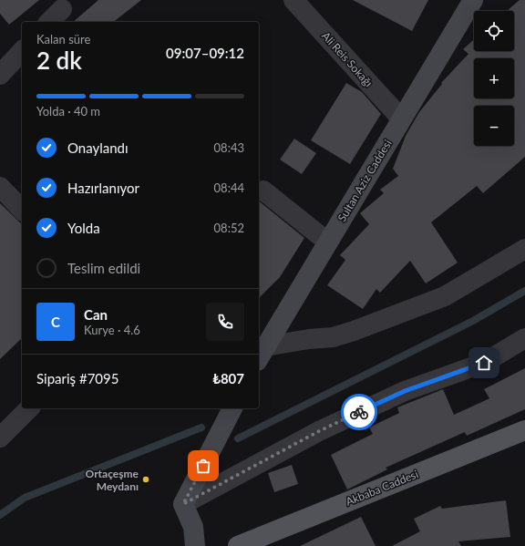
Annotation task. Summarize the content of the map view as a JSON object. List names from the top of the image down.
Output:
{
  "streets": {
    "main road": ["Akbaba Caddesi"],
    "street": ["Ali Reis Sokağı", "Sultan Aziz Caddesi"]
  },
  "crossings": [
    ["Ali Reis Sokağı", "Sultan Aziz Caddesi"]
  ],
  "places": ["Ortaçeşme Meydanı"],
  "page": {
    "map_buttons": ["+", "−"],
    "heading": ["2 dk", "Kalan süre", "09:07–09:12"],
    "panel": [
      "Can",
      "Kurye · 4.6",
      "Sipariş #7095",
      "₺807"
    ],
    "bar": "Yolda · 40 m",
    "list": [
      ["Onaylandı", "08:43"],
      ["Hazırlanıyor", "08:44"],
      ["Yolda", "08:52"],
      "Teslim edildi"
    ],
    "round": "C"
  }
}
